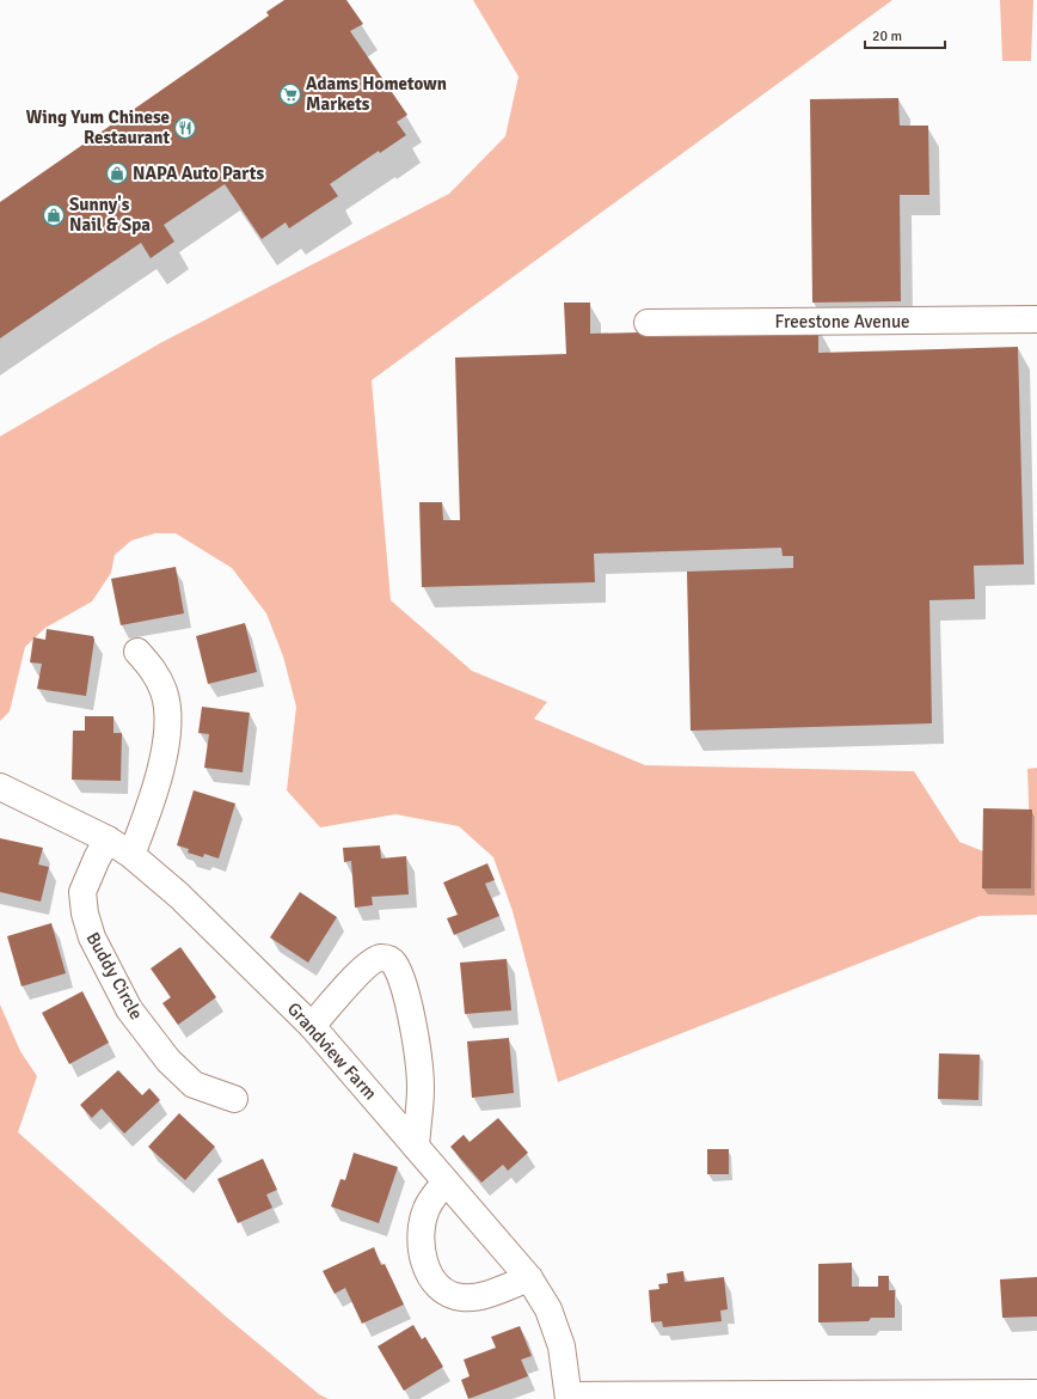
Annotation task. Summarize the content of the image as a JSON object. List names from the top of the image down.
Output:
{
  "streets": {
    "street": ["Freestone Avenue", "Buddy Circle", "Grandview Farm"]
  },
  "crossings": [
    ["Buddy Circle", "Grandview Farm"]
  ],
  "places": {
    "supermarket": ["Adams Hometown Markets"],
    "restaurant": ["Wing Yum Chinese Restaurant"],
    "shop": ["NAPA Auto Parts", "Sunny's Nail & Spa"]
  },
  "scale_bar": "20 m"
}
